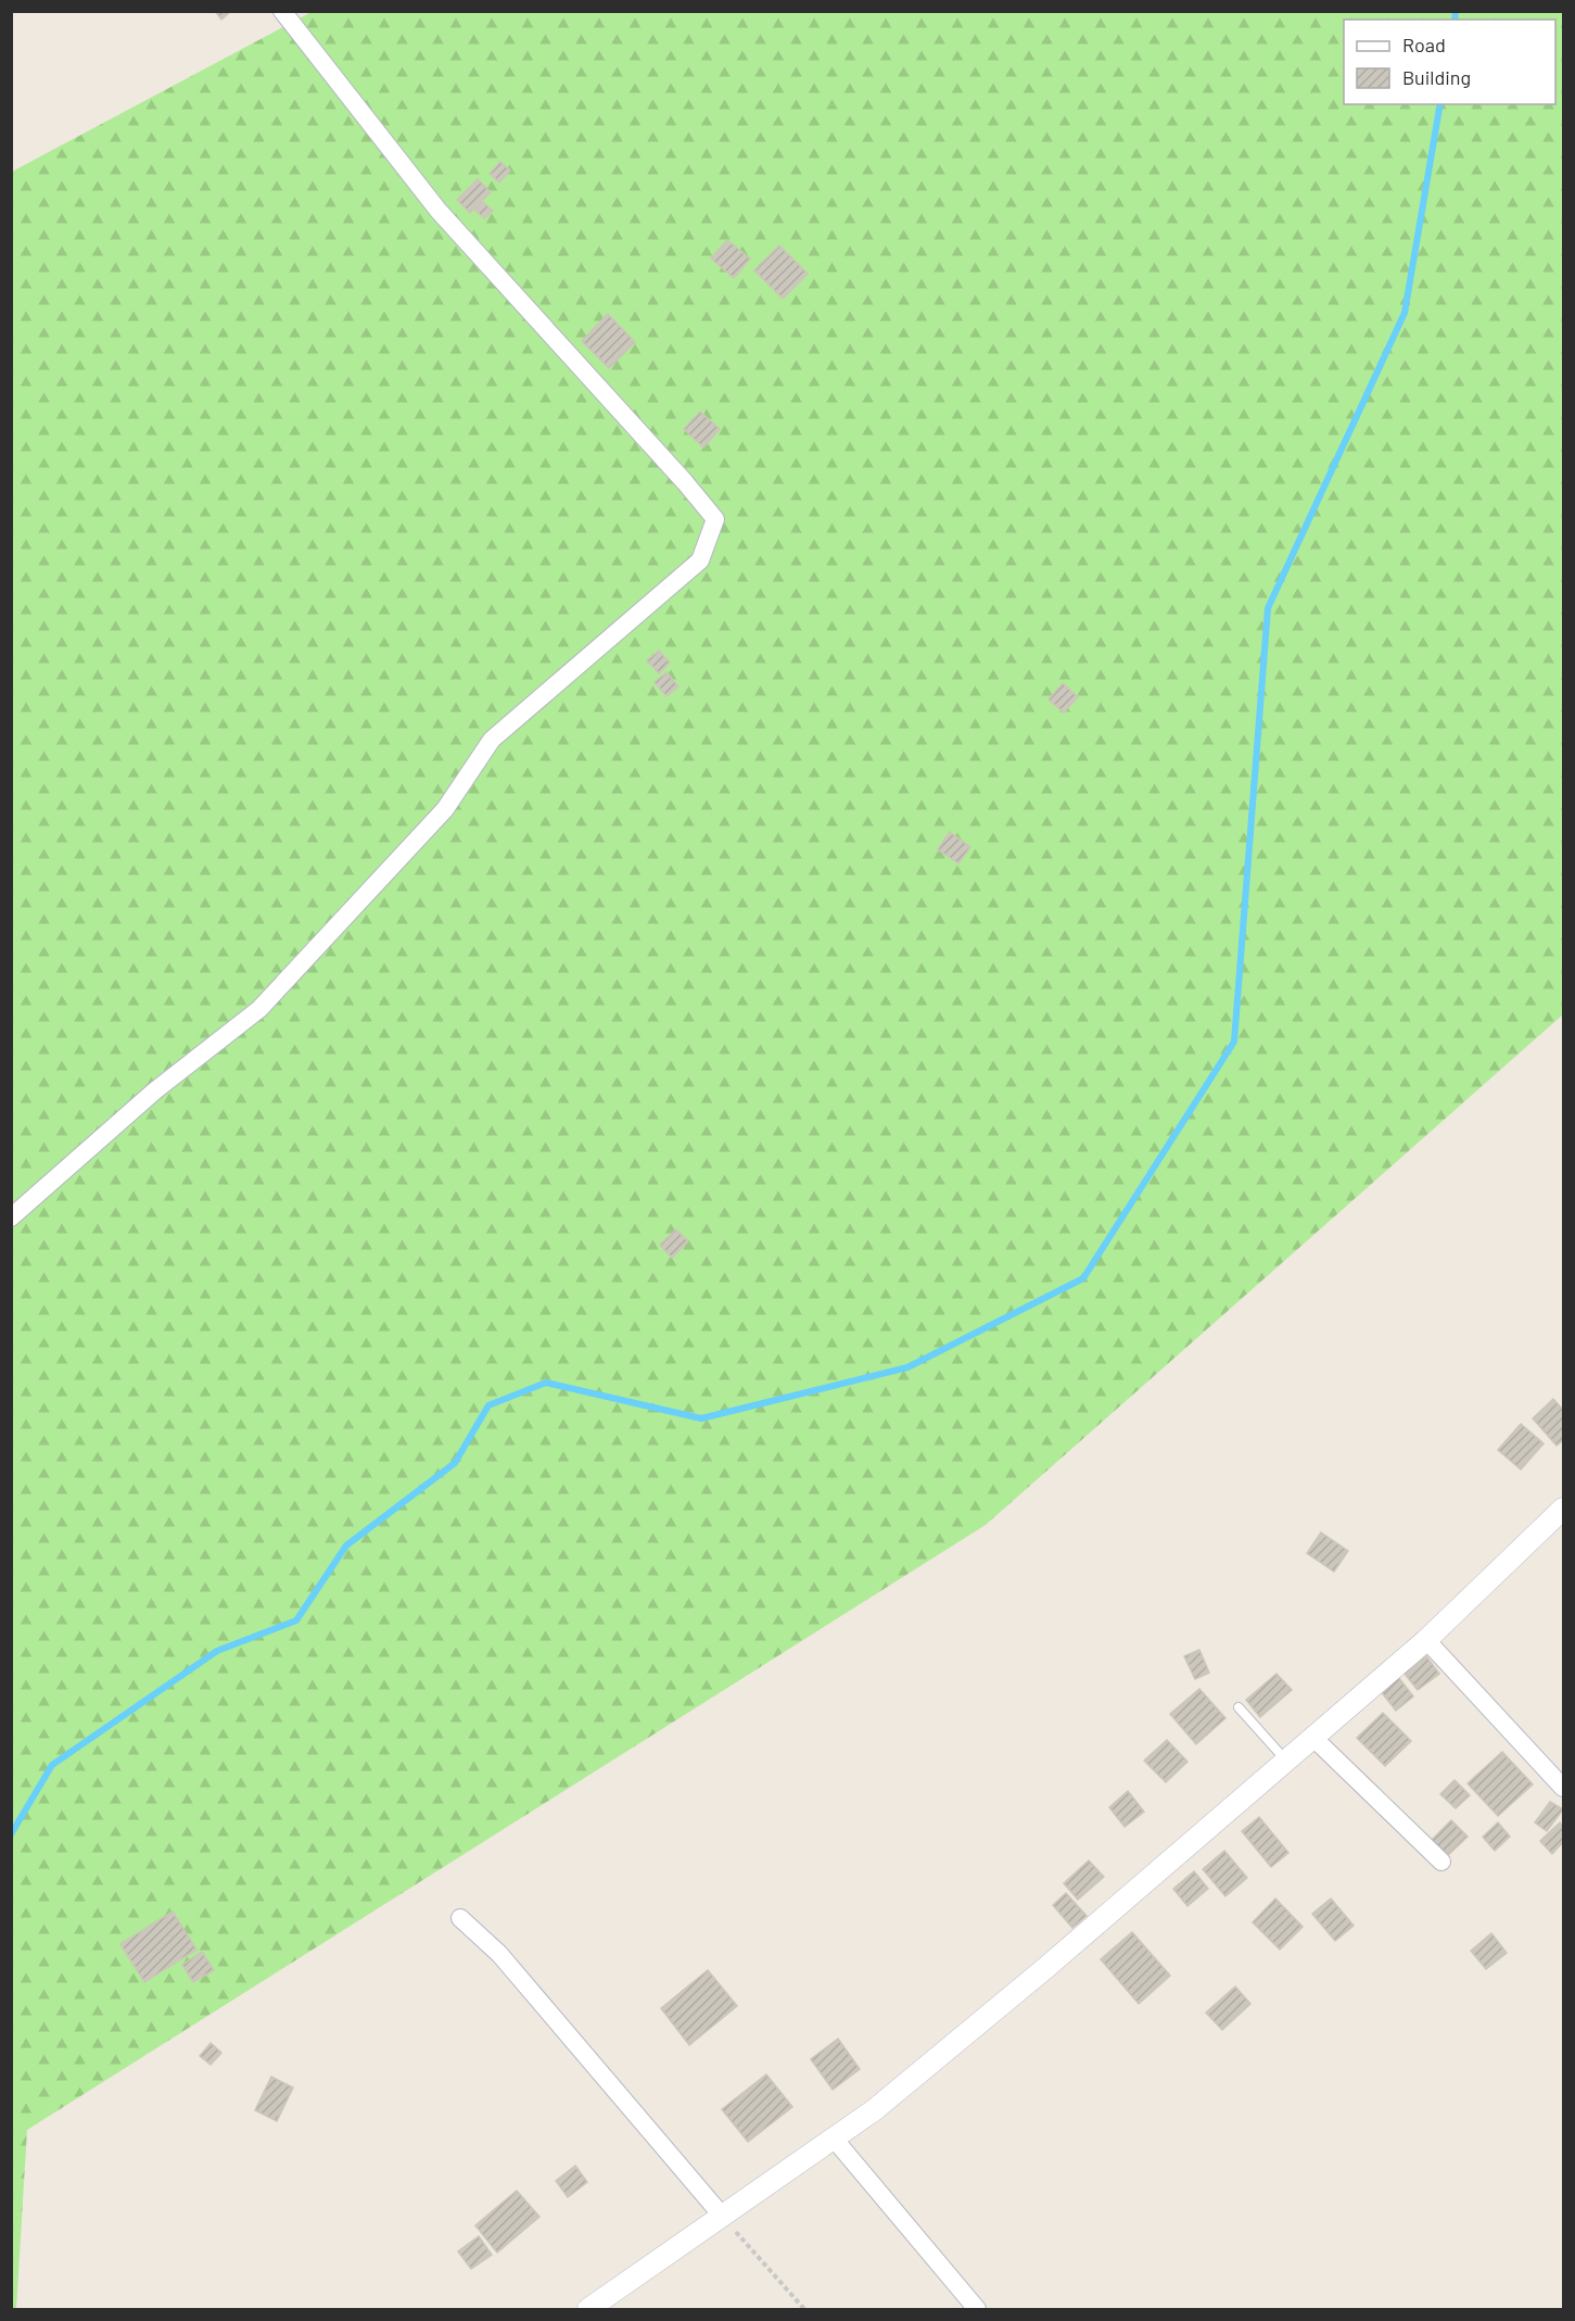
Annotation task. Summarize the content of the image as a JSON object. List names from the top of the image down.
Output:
{
  "legend": ["Road", "Building"]
}
